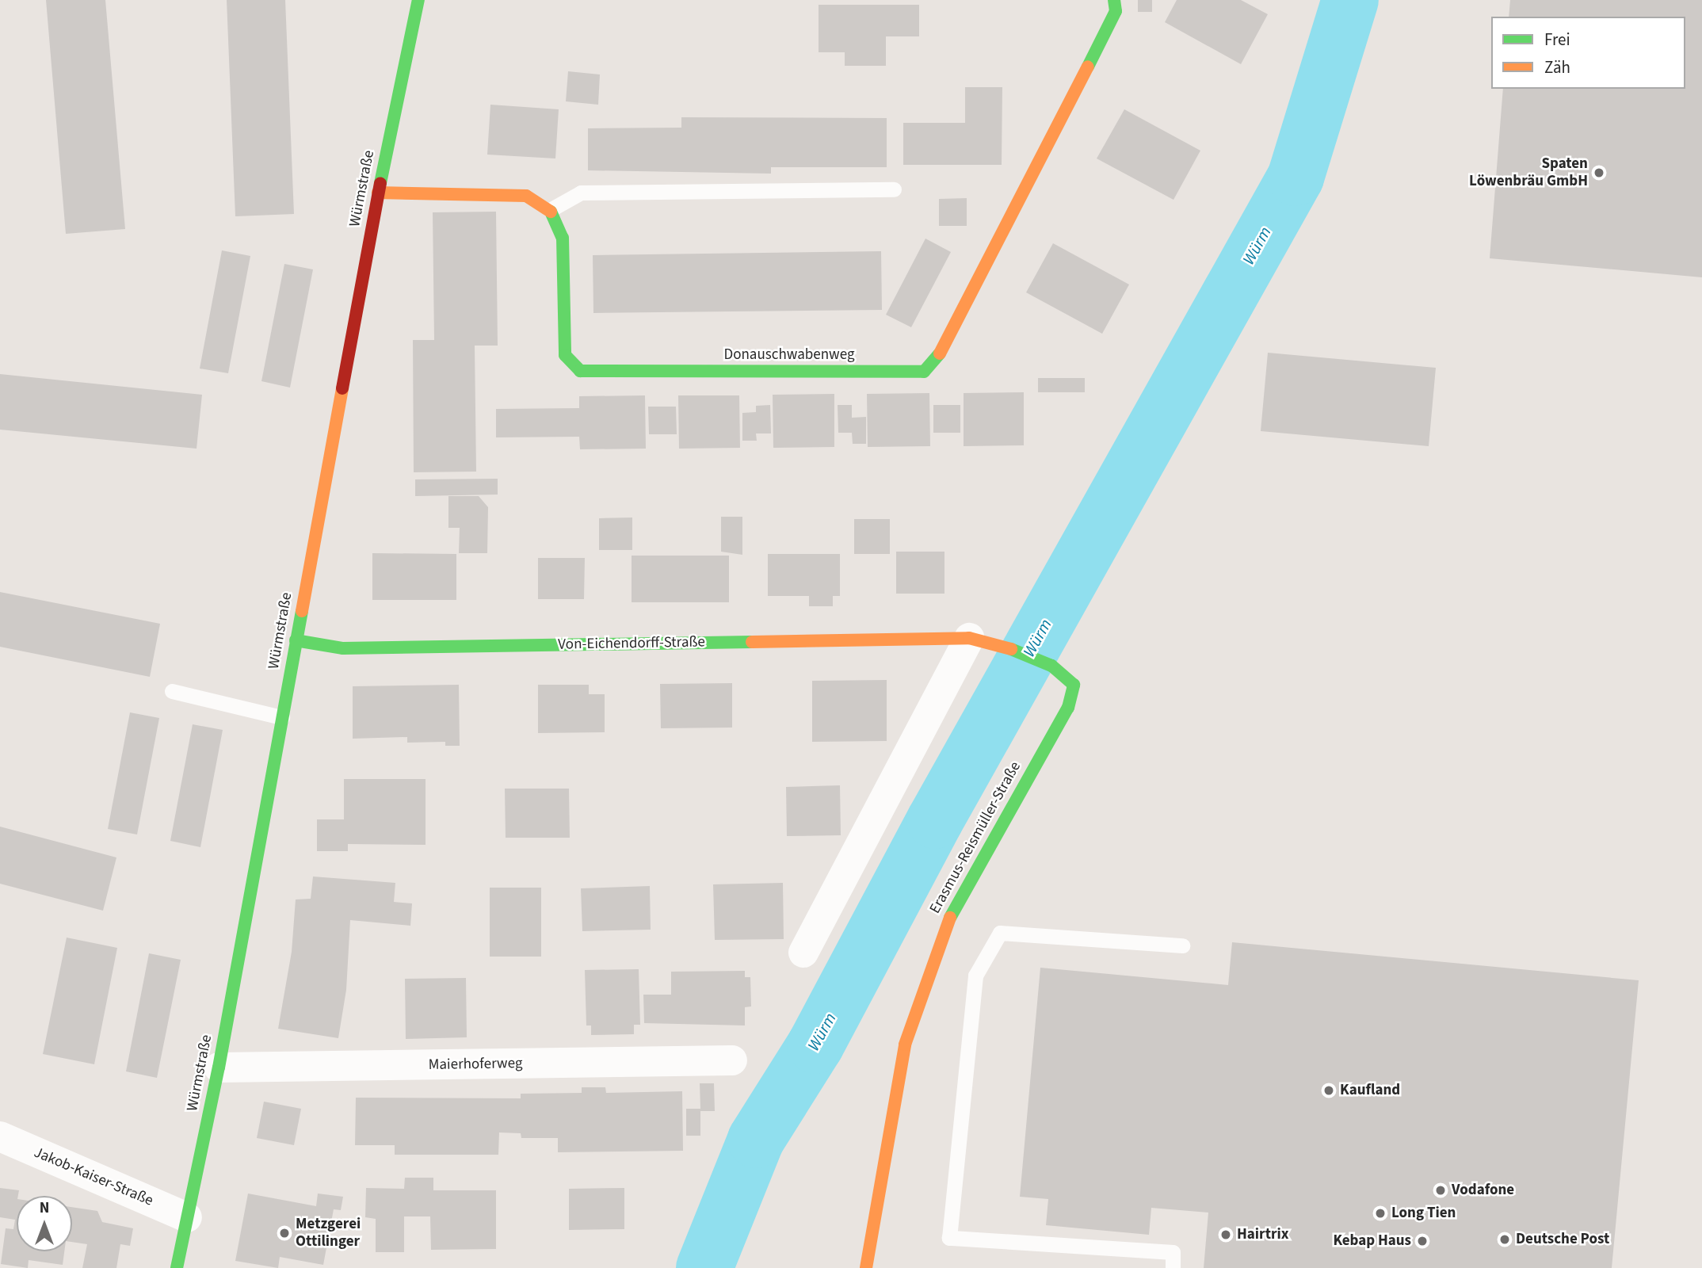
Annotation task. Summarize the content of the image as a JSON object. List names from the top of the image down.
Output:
{
  "streets": {
    "street": [
      "Würmstraße",
      "Donauschwabenweg",
      "Von-Eichendorff-Straße",
      "Erasmus-Reismüller-Straße",
      "Maierhoferweg",
      "Jakob-Kaiser-Straße"
    ]
  },
  "crossings": [
    ["Würmstraße", "Von-Eichendorff-Straße"],
    ["Würmstraße", "Maierhoferweg"],
    ["Würmstraße", "Jakob-Kaiser-Straße"],
    ["Von-Eichendorff-Straße", "Erasmus-Reismüller-Straße"]
  ],
  "water": ["Würm"],
  "places": [
    "Spaten Löwenbräu GmbH",
    "Kaufland",
    "Vodafone",
    "Long Tien",
    "Metzgerei Ottilinger",
    "Hairtrix",
    "Deutsche Post",
    "Kebap Haus"
  ],
  "legend": ["Frei", "Zäh"],
  "north": "top"
}
